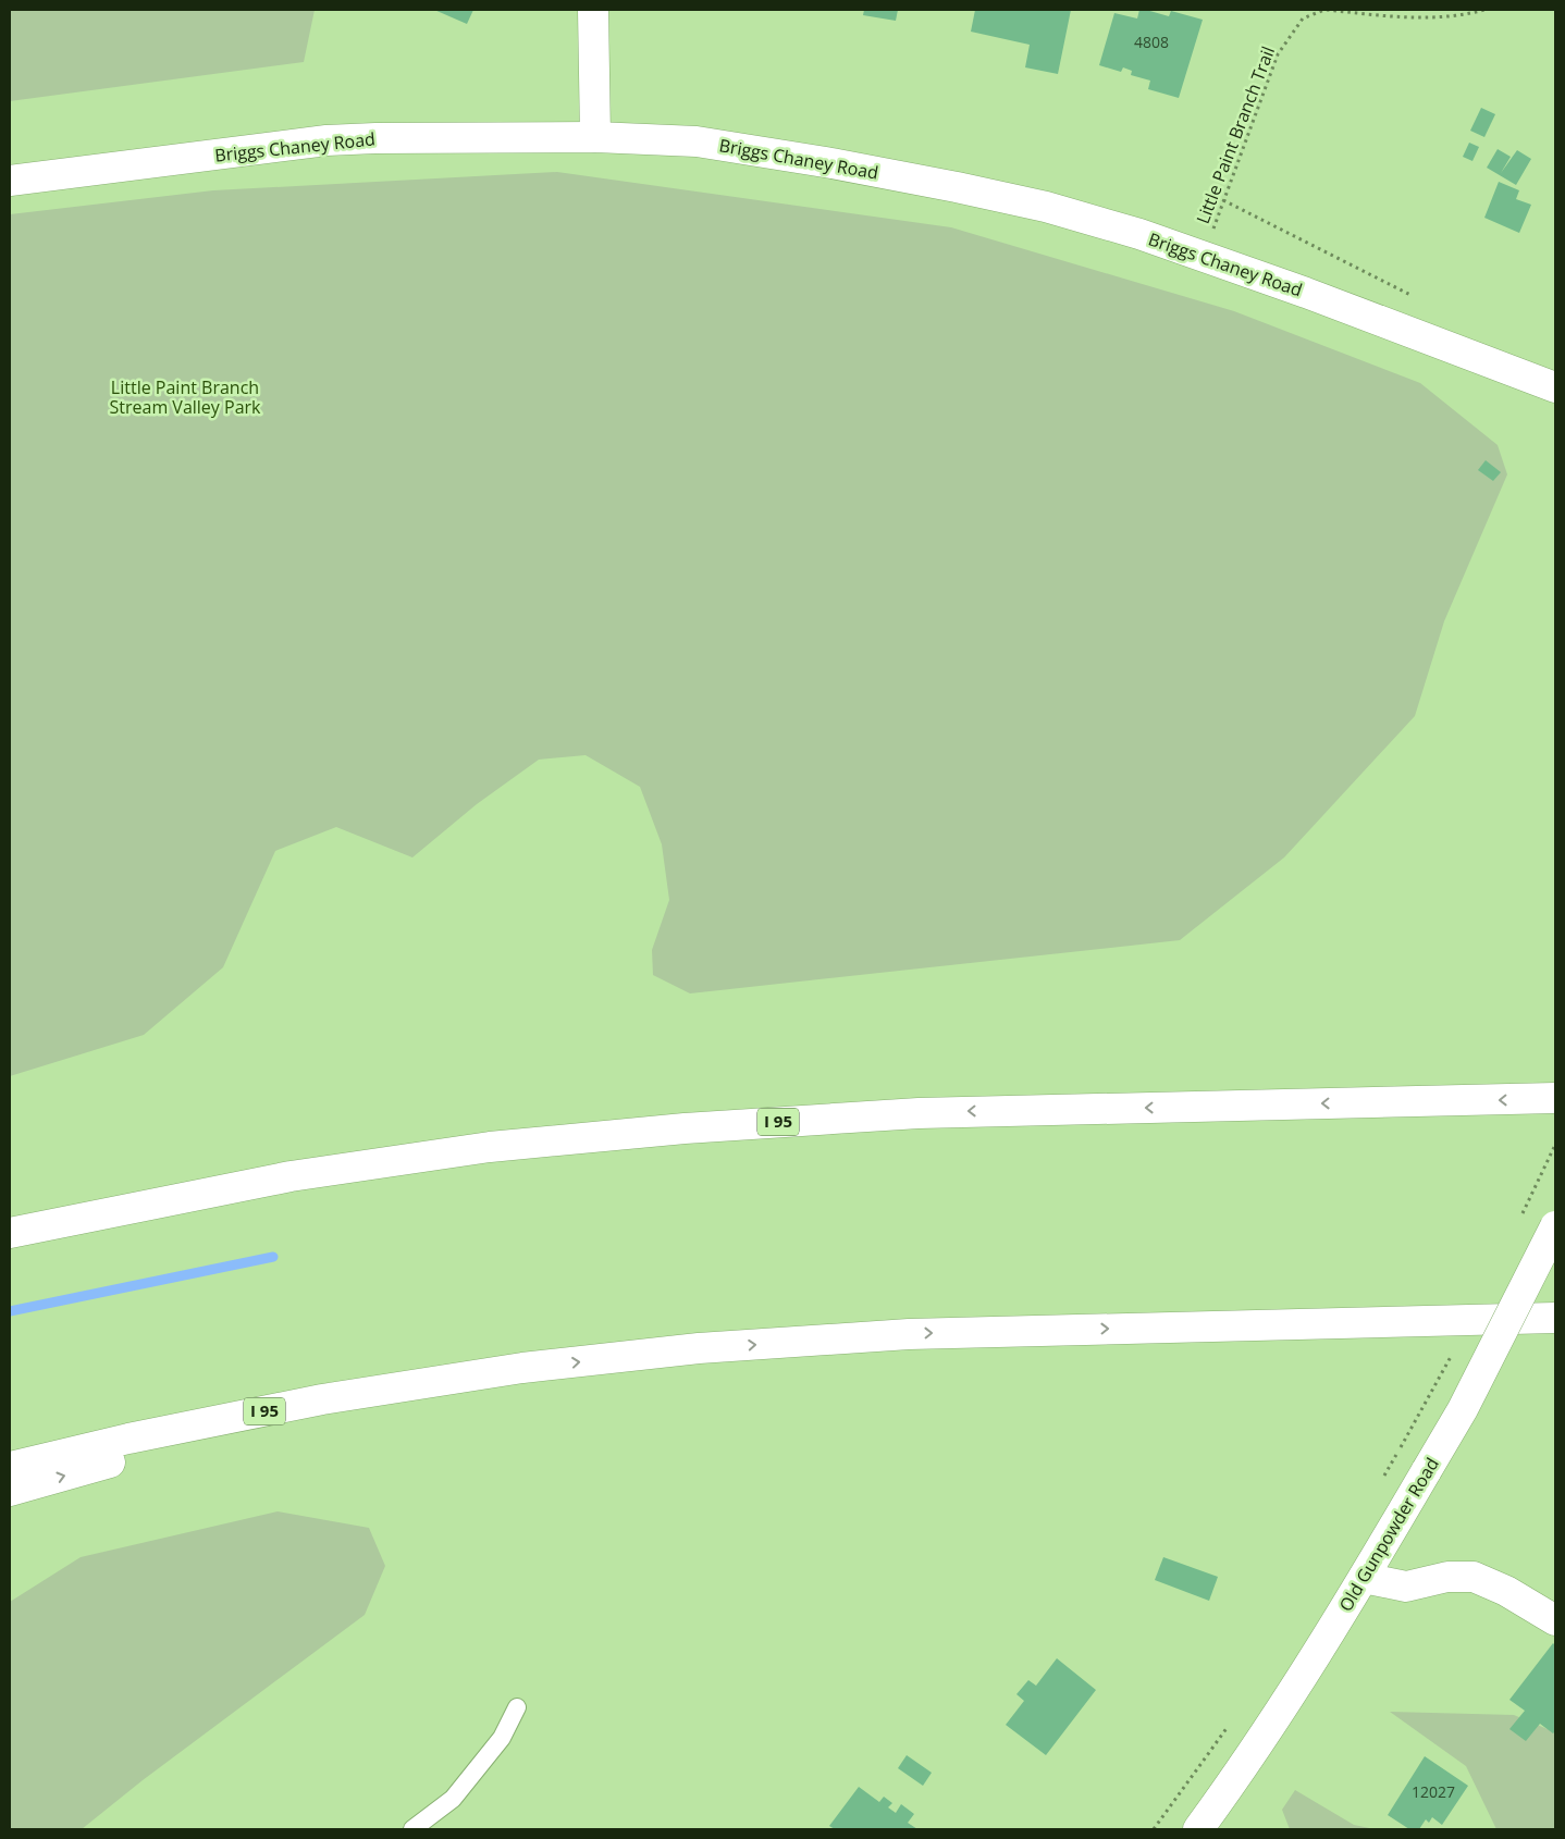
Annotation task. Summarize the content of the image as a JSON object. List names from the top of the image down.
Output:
{
  "streets": {
    "main road": ["Briggs Chaney Road", "I 95", "Old Gunpowder Road"],
    "path": ["Little Paint Branch Trail"]
  },
  "crossings": [
    ["Little Paint Branch Trail", "Briggs Chaney Road"]
  ],
  "parks": ["Little Paint Branch Stream Valley Park"],
  "house_numbers": ["4808", "12027"]
}
